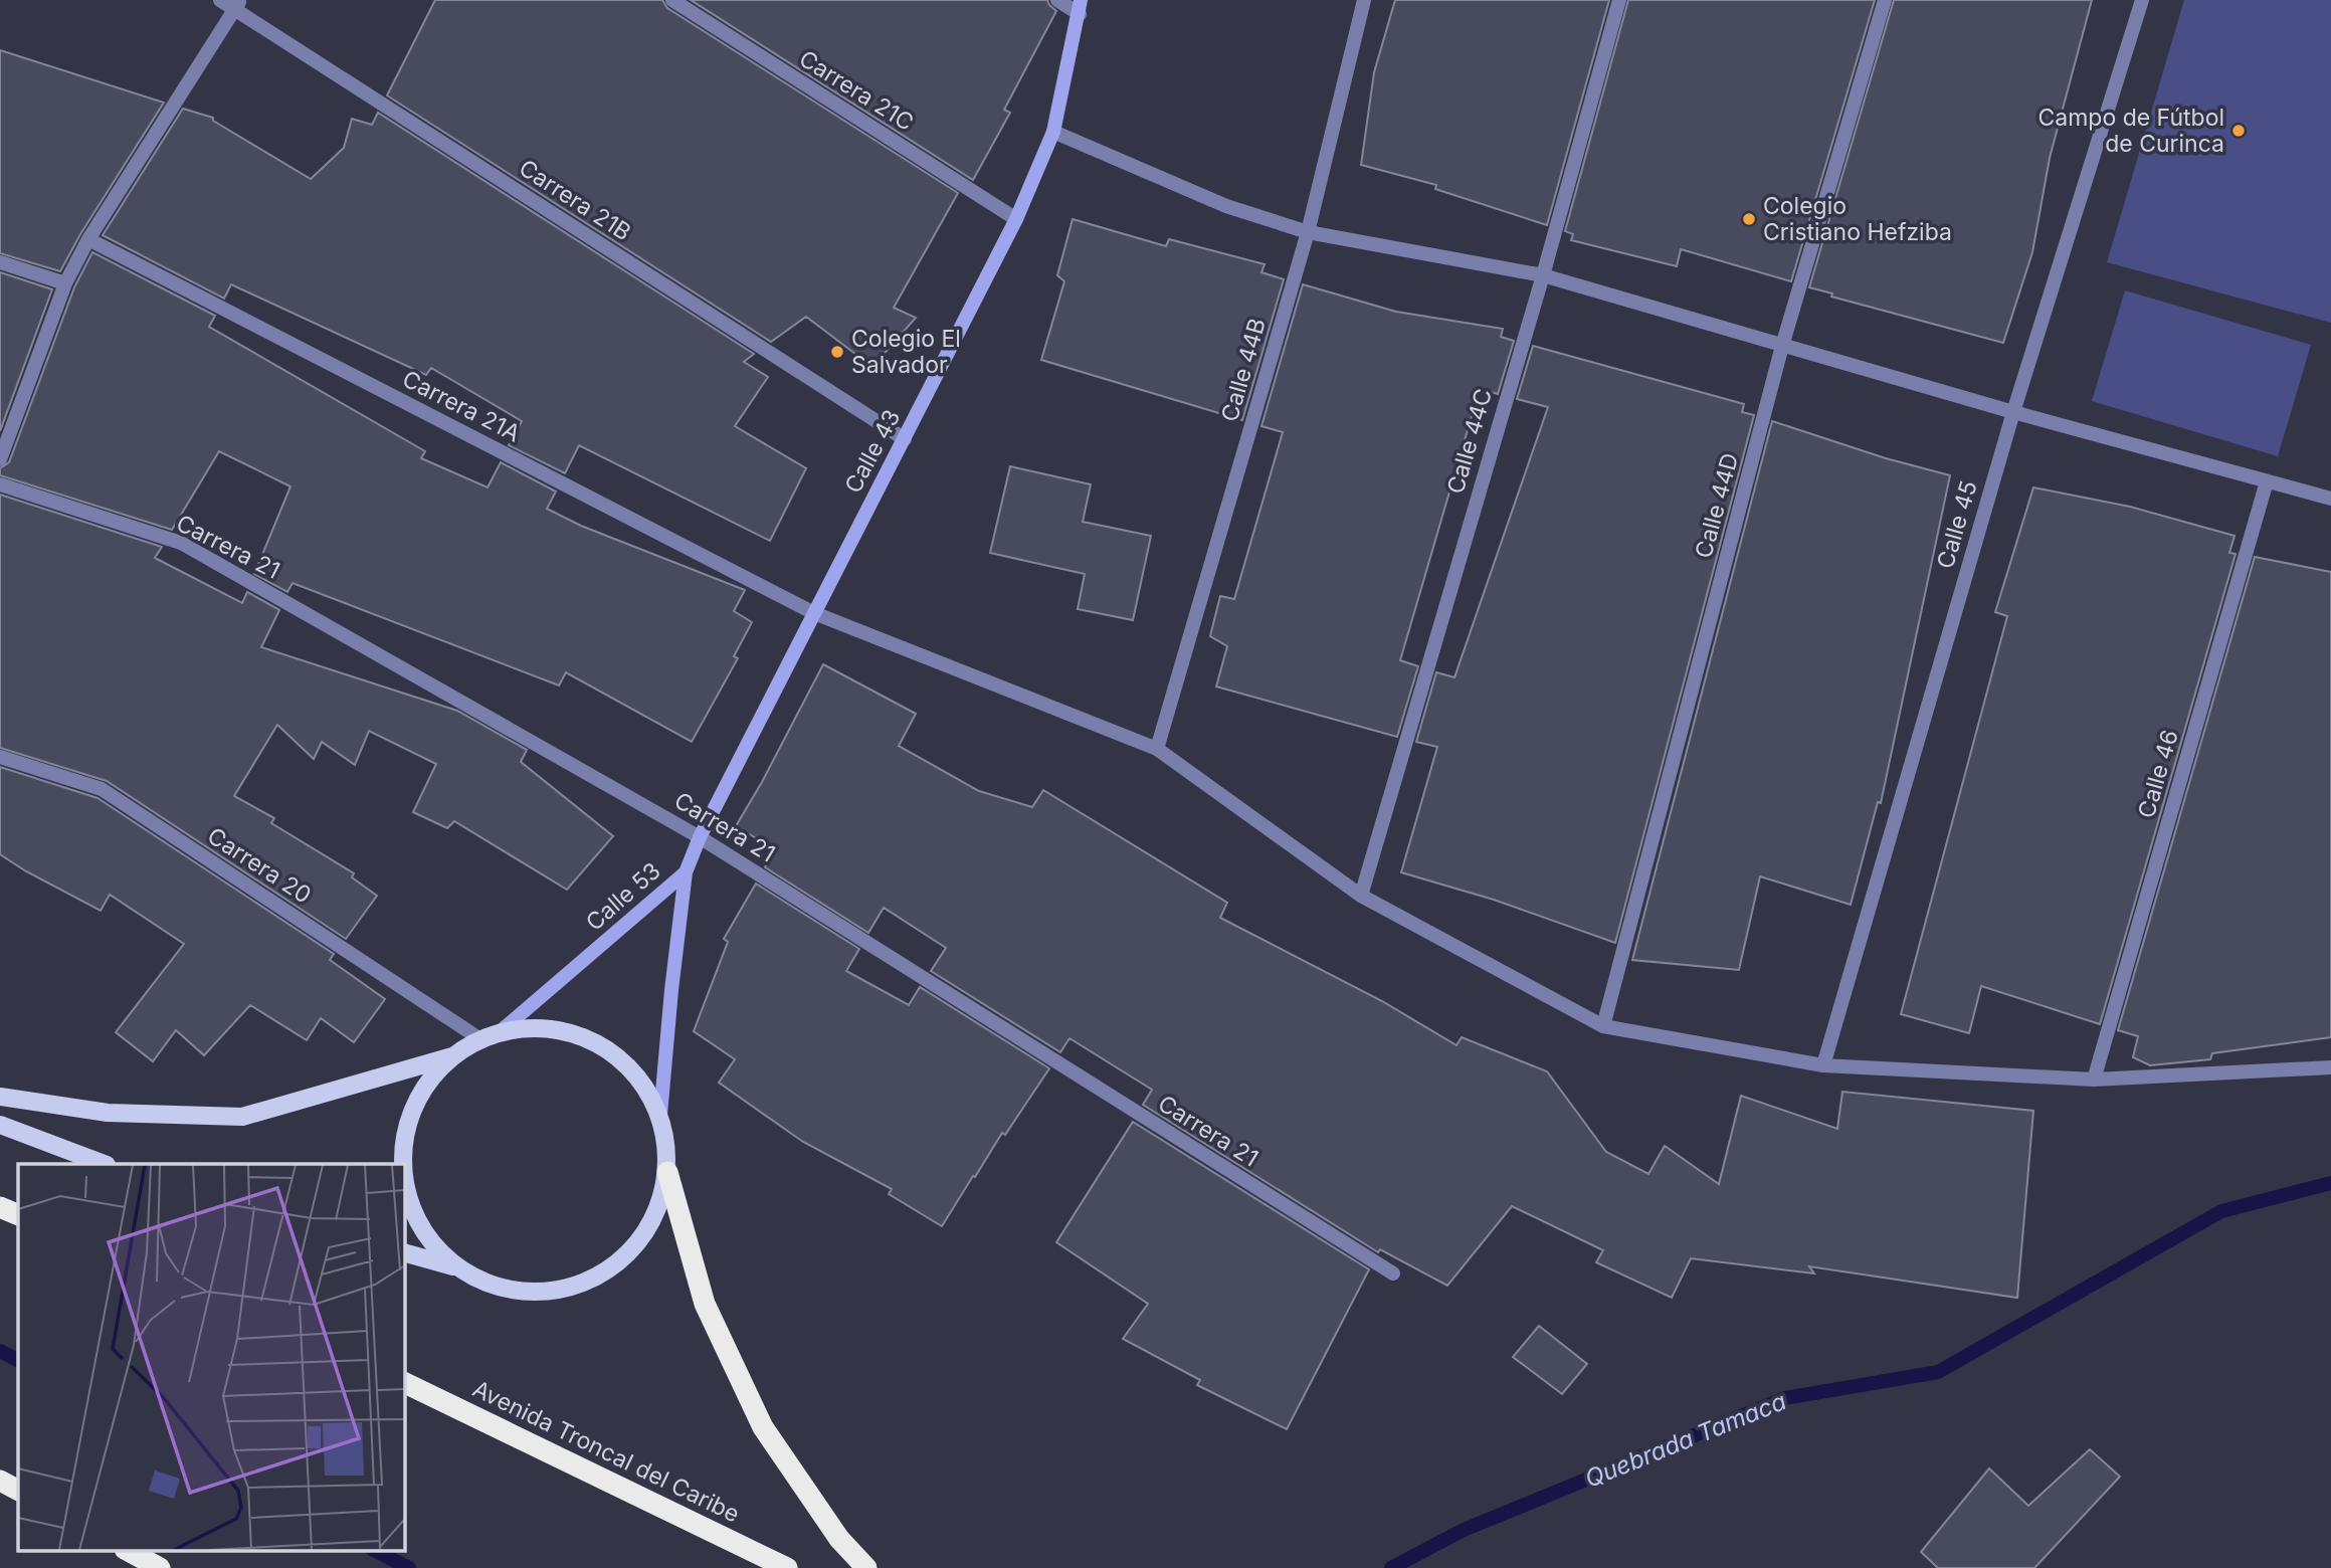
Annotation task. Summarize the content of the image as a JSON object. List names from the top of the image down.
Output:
{
  "streets": {
    "highway": ["Avenida Troncal del Caribe"],
    "street": [
      "Carrera 21C",
      "Carrera 21B",
      "Calle 44B",
      "Carrera 21A",
      "Calle 44C",
      "Calle 43",
      "Calle 44D",
      "Calle 45",
      "Carrera 21",
      "Calle 46",
      "Carrera 20",
      "Calle 53"
    ]
  },
  "crossings": [
    ["Carrera 21C", "Calle 43"],
    ["Carrera 21B", "Calle 43"],
    ["Calle 44B", "Carrera 21A"],
    ["Carrera 21A", "Calle 44C"],
    ["Carrera 21A", "Calle 43"],
    ["Carrera 21A", "Calle 44D"],
    ["Carrera 21A", "Calle 45"],
    ["Carrera 21A", "Calle 46"],
    ["Calle 43", "Carrera 21"],
    ["Calle 43", "Calle 53"]
  ],
  "water": ["Quebrada Tamaca"],
  "places": ["Campo de Fútbol de Curinca", "Colegio Cristiano Hefziba", "Colegio El Salvador"]
}
